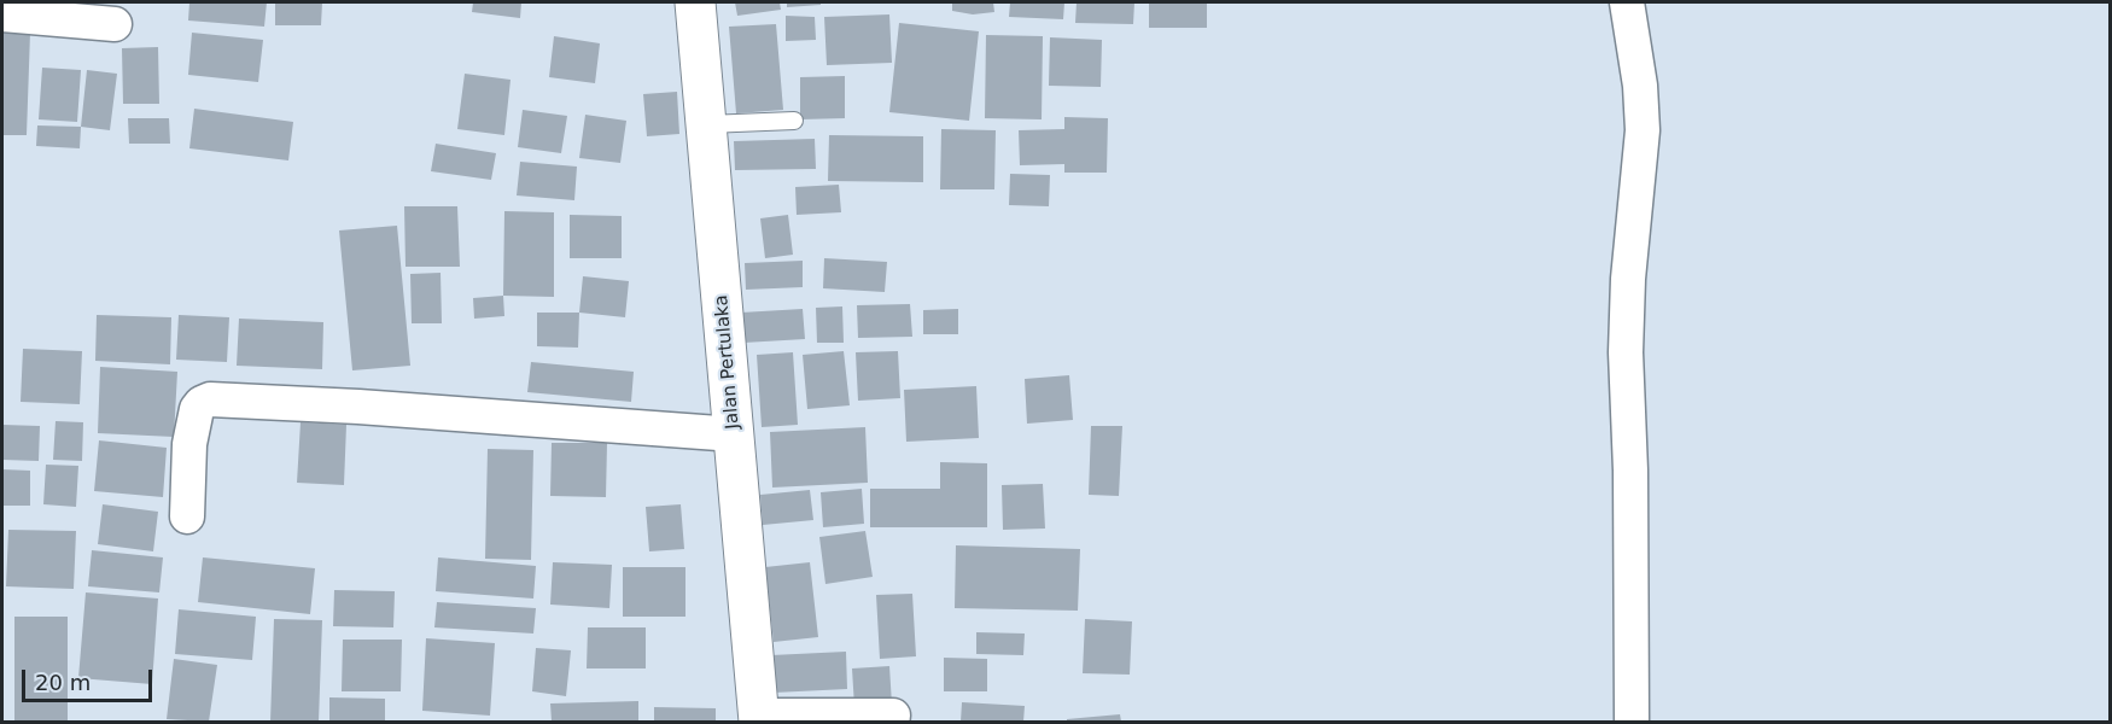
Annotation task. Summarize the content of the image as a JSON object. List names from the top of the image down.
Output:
{
  "streets": {
    "street": ["Jalan Pertulaka"]
  },
  "scale_bar": "20 m"
}
